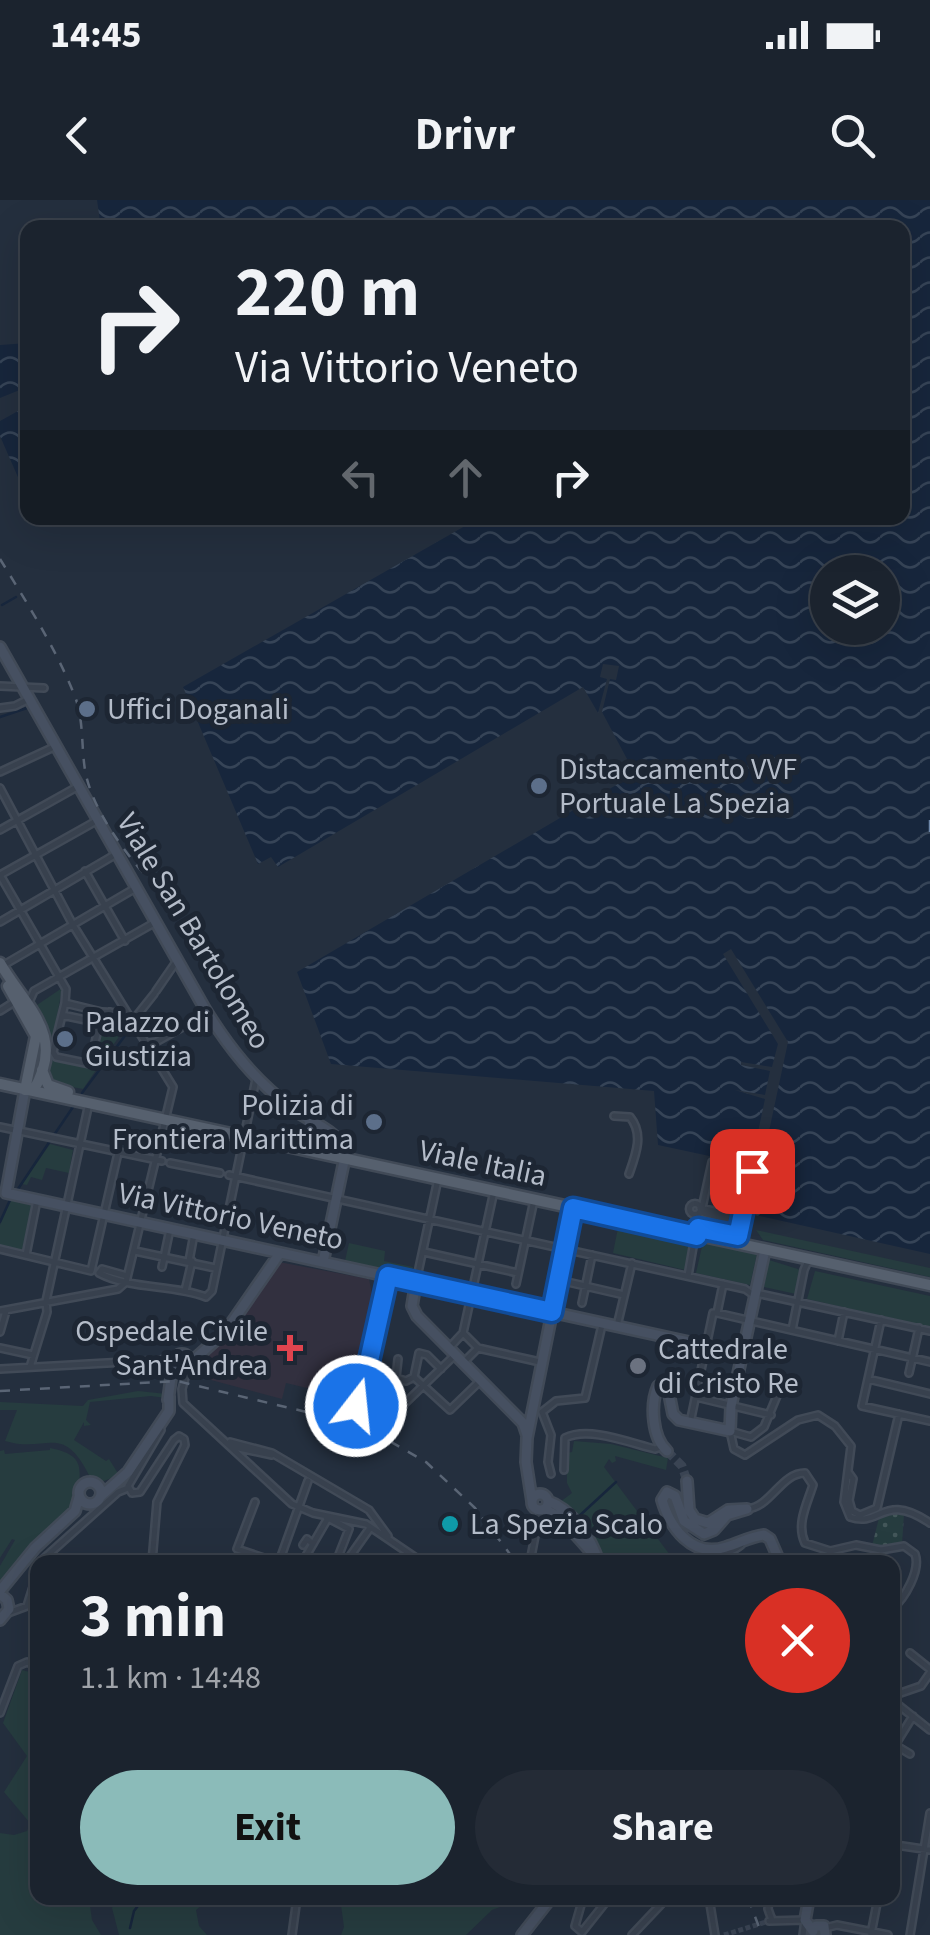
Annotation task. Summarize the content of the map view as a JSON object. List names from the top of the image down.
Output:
{
  "streets": {
    "main road": ["Viale Italia"],
    "street": ["Viale San Bartolomeo", "Via Vittorio Veneto"]
  },
  "crossings": [
    ["Viale San Bartolomeo", "Viale Italia"]
  ],
  "places": {
    "other": [
      "Uffici Doganali",
      "Distaccamento VVF Portuale La Spezia",
      "Palazzo di Giustizia",
      "Polizia di Frontiera Marittima",
      "Cattedrale di Cristo Re",
      "La Spezia Scalo"
    ],
    "health": ["Ospedale Civile Sant'Andrea"]
  },
  "page": {
    "status": "14:45",
    "header": "Drivr",
    "turn": ["220 m", "Via Vittorio Veneto"],
    "heading": ["3 min", "1.1 km · 14:48"],
    "buttons": ["Exit", "Share"]
  }
}
